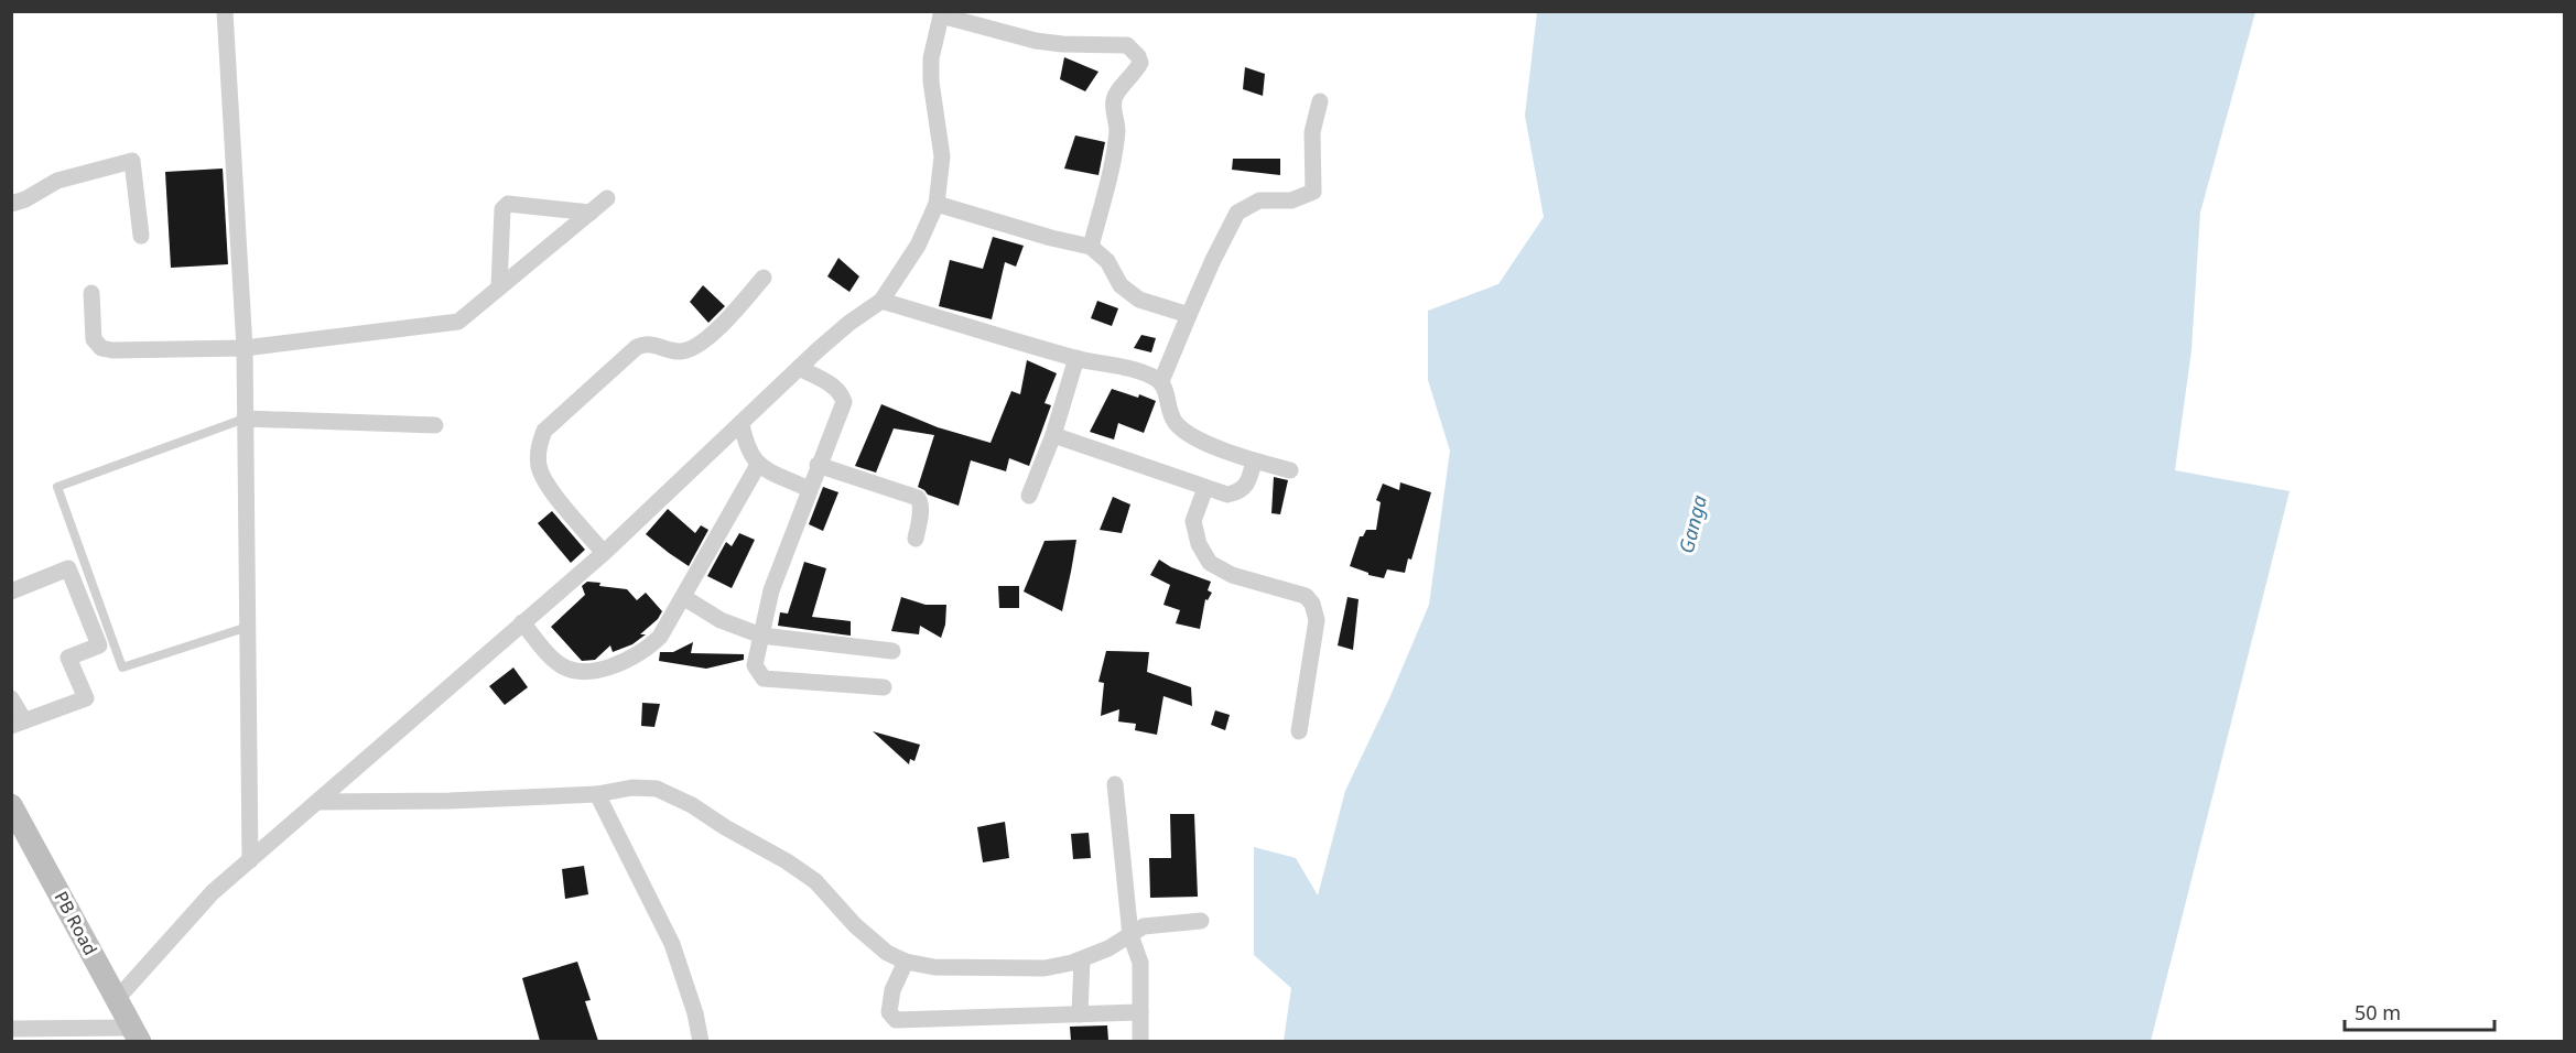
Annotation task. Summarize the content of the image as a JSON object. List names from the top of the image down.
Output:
{
  "streets": {
    "street": ["PB Road"]
  },
  "water": ["Ganga"],
  "scale_bar": "50 m"
}
